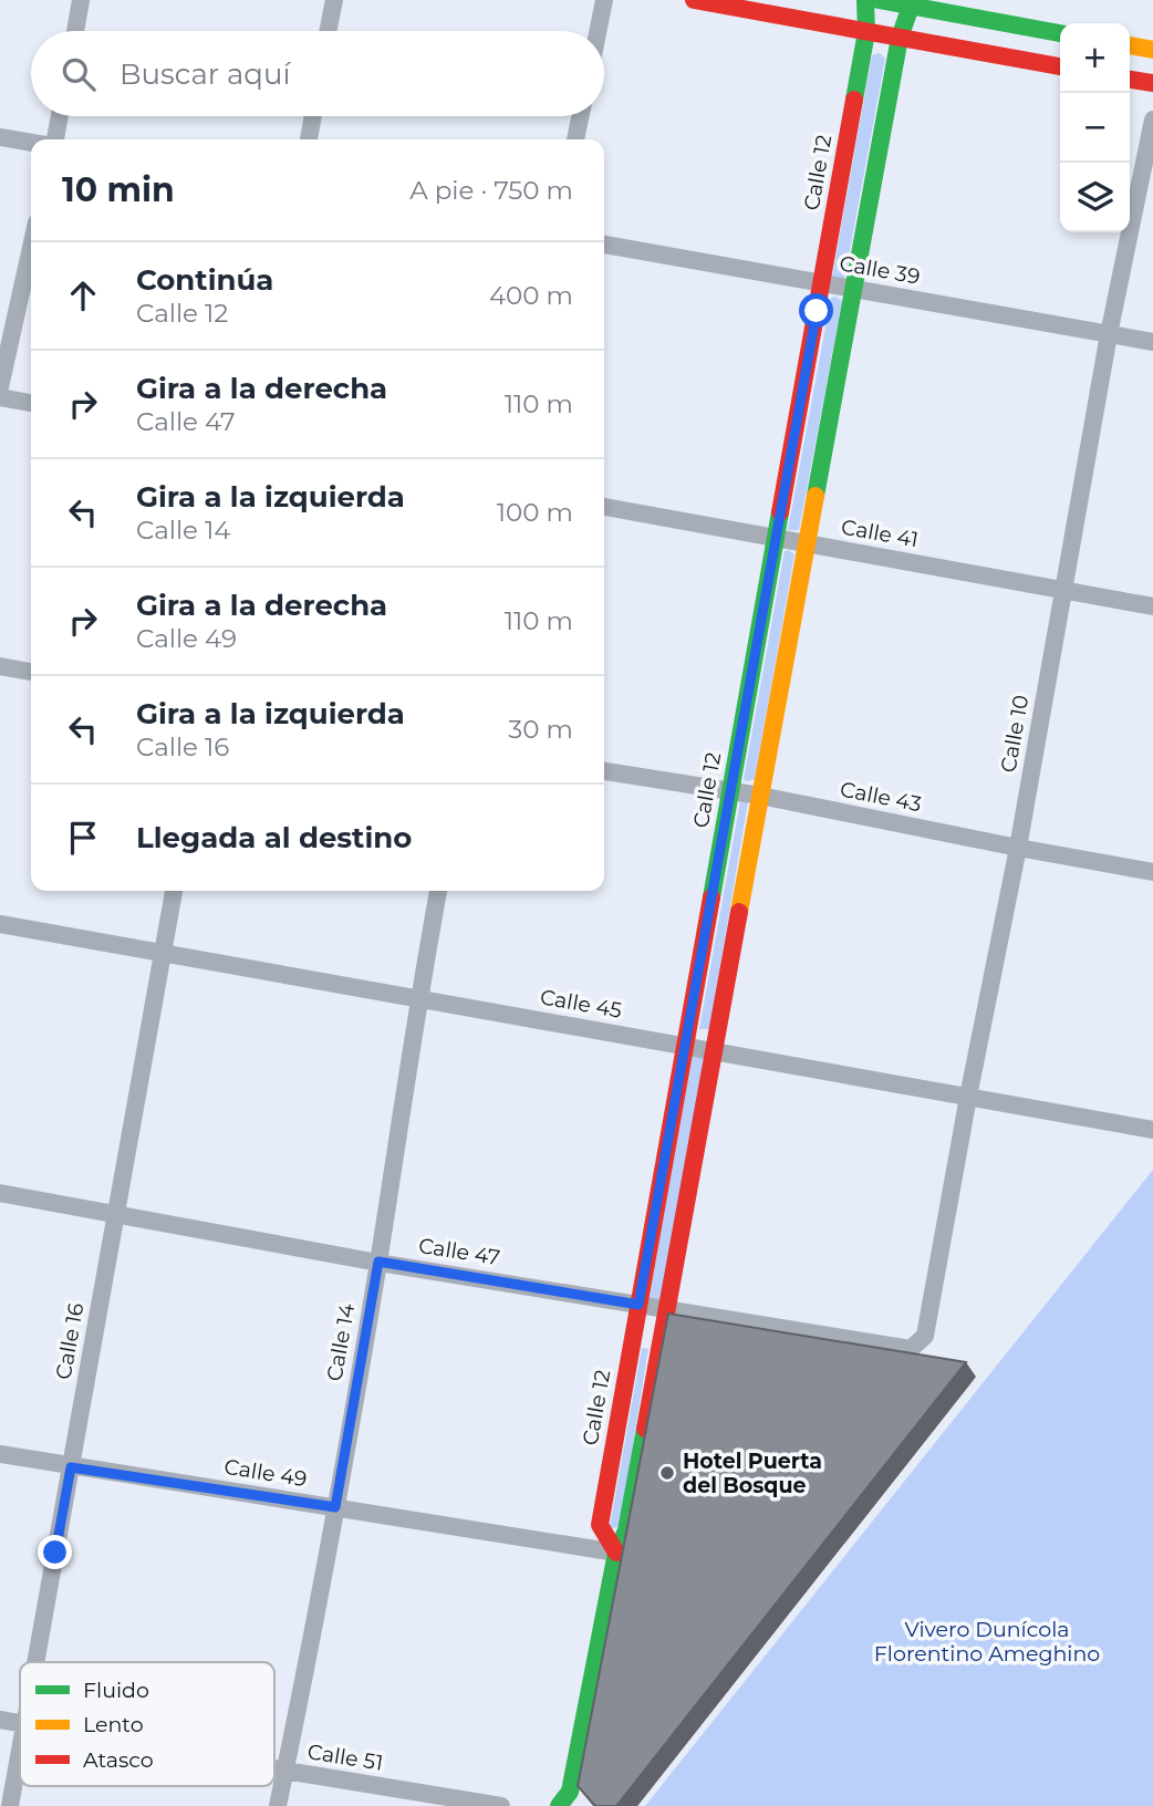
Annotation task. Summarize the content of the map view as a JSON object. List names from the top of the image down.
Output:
{
  "streets": {
    "street": [
      "Calle 12",
      "Calle 39",
      "Calle 41",
      "Calle 10",
      "Calle 43",
      "Calle 45",
      "Calle 47",
      "Calle 16",
      "Calle 14",
      "Calle 49",
      "Calle 51"
    ]
  },
  "crossings": [
    ["Calle 12", "Calle 39"],
    ["Calle 12", "Calle 41"],
    ["Calle 12", "Calle 43"],
    ["Calle 12", "Calle 45"],
    ["Calle 12", "Calle 47"],
    ["Calle 12", "Calle 49"],
    ["Calle 39", "Calle 10"],
    ["Calle 41", "Calle 10"],
    ["Calle 10", "Calle 43"],
    ["Calle 10", "Calle 45"],
    ["Calle 10", "Calle 47"],
    ["Calle 45", "Calle 16"],
    ["Calle 45", "Calle 14"],
    ["Calle 47", "Calle 16"],
    ["Calle 47", "Calle 14"],
    ["Calle 16", "Calle 49"],
    ["Calle 14", "Calle 49"],
    ["Calle 14", "Calle 51"]
  ],
  "parks": ["Vivero Dunícola Florentino Ameghino"],
  "places": ["Hotel Puerta del Bosque"],
  "legend": ["Fluido", "Lento", "Atasco"],
  "page": {
    "map_buttons": ["+", "−"],
    "search": "Buscar aquí",
    "heading": ["10 min", "A pie · 750 m"],
    "list": [
      ["Continúa", "Calle 12", "400 m"],
      ["Gira a la derecha", "Calle 47", "110 m"],
      ["Gira a la izquierda", "Calle 14", "100 m"],
      ["Gira a la derecha", "Calle 49", "110 m"],
      ["Gira a la izquierda", "Calle 16", "30 m"],
      "Llegada al destino"
    ]
  }
}
